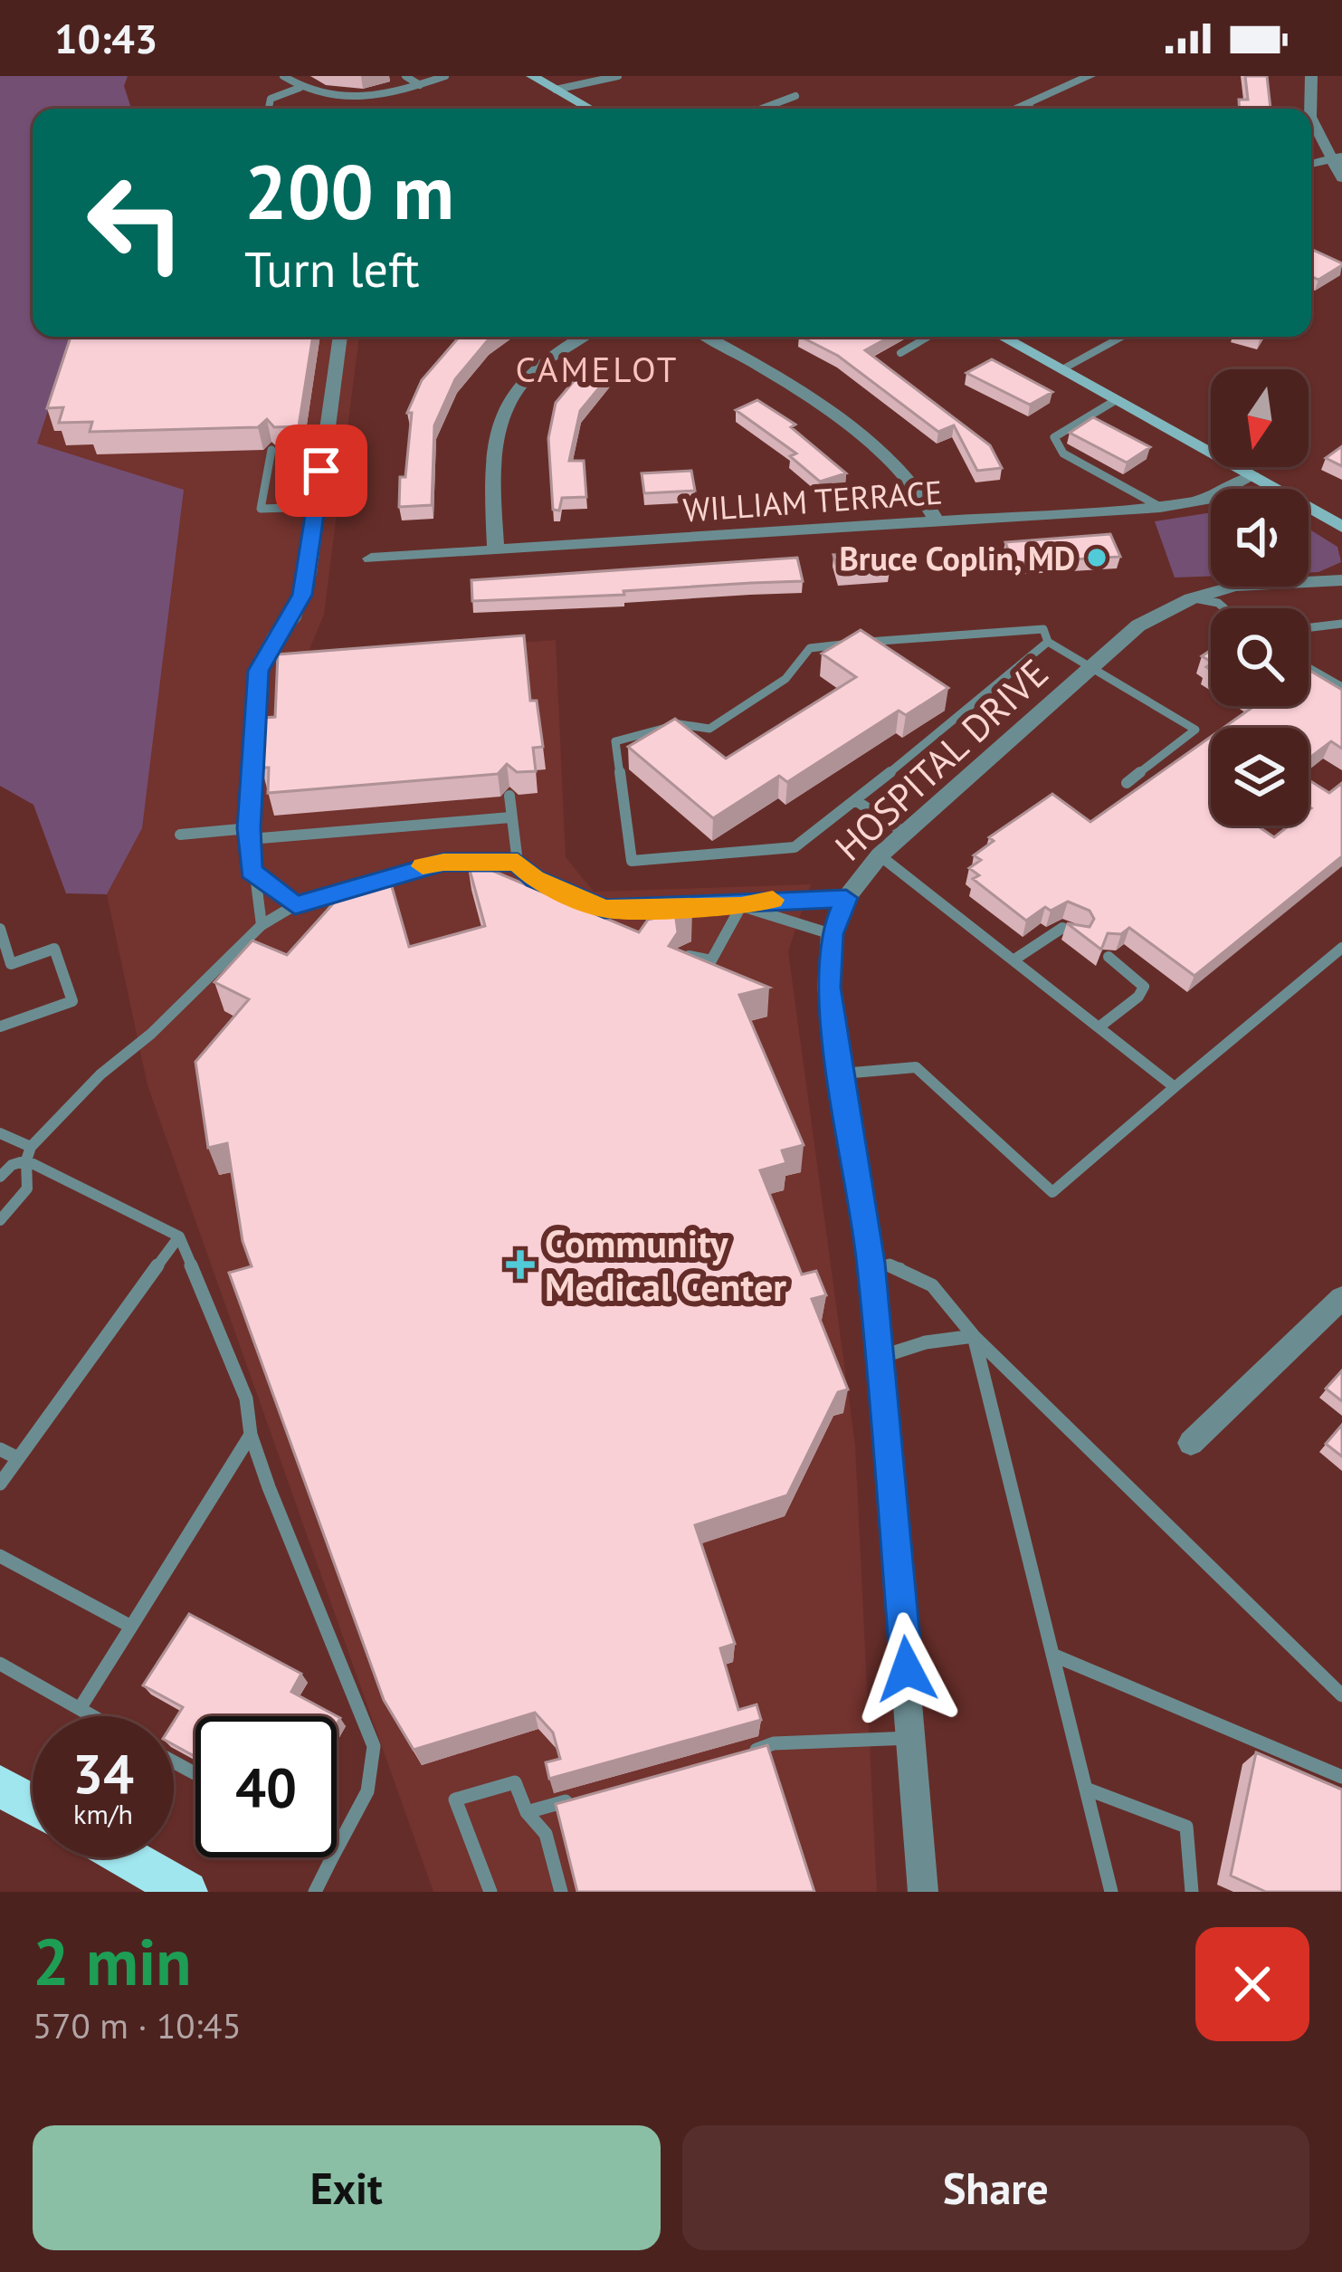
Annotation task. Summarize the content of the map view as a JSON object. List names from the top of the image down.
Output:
{
  "streets": {
    "street": ["WILLIAM TERRACE", "HOSPITAL DRIVE"]
  },
  "districts": ["CAMELOT"],
  "places": {
    "other": ["Bruce Coplin, MD"],
    "health": ["Community Medical Center"]
  },
  "north": "bottom",
  "page": {
    "status": "10:43",
    "turn": ["200 m", "Turn left"],
    "speed": "34 km/h",
    "limit": "40",
    "heading": ["2 min", "570 m · 10:45"],
    "buttons": ["Exit", "Share"]
  }
}
